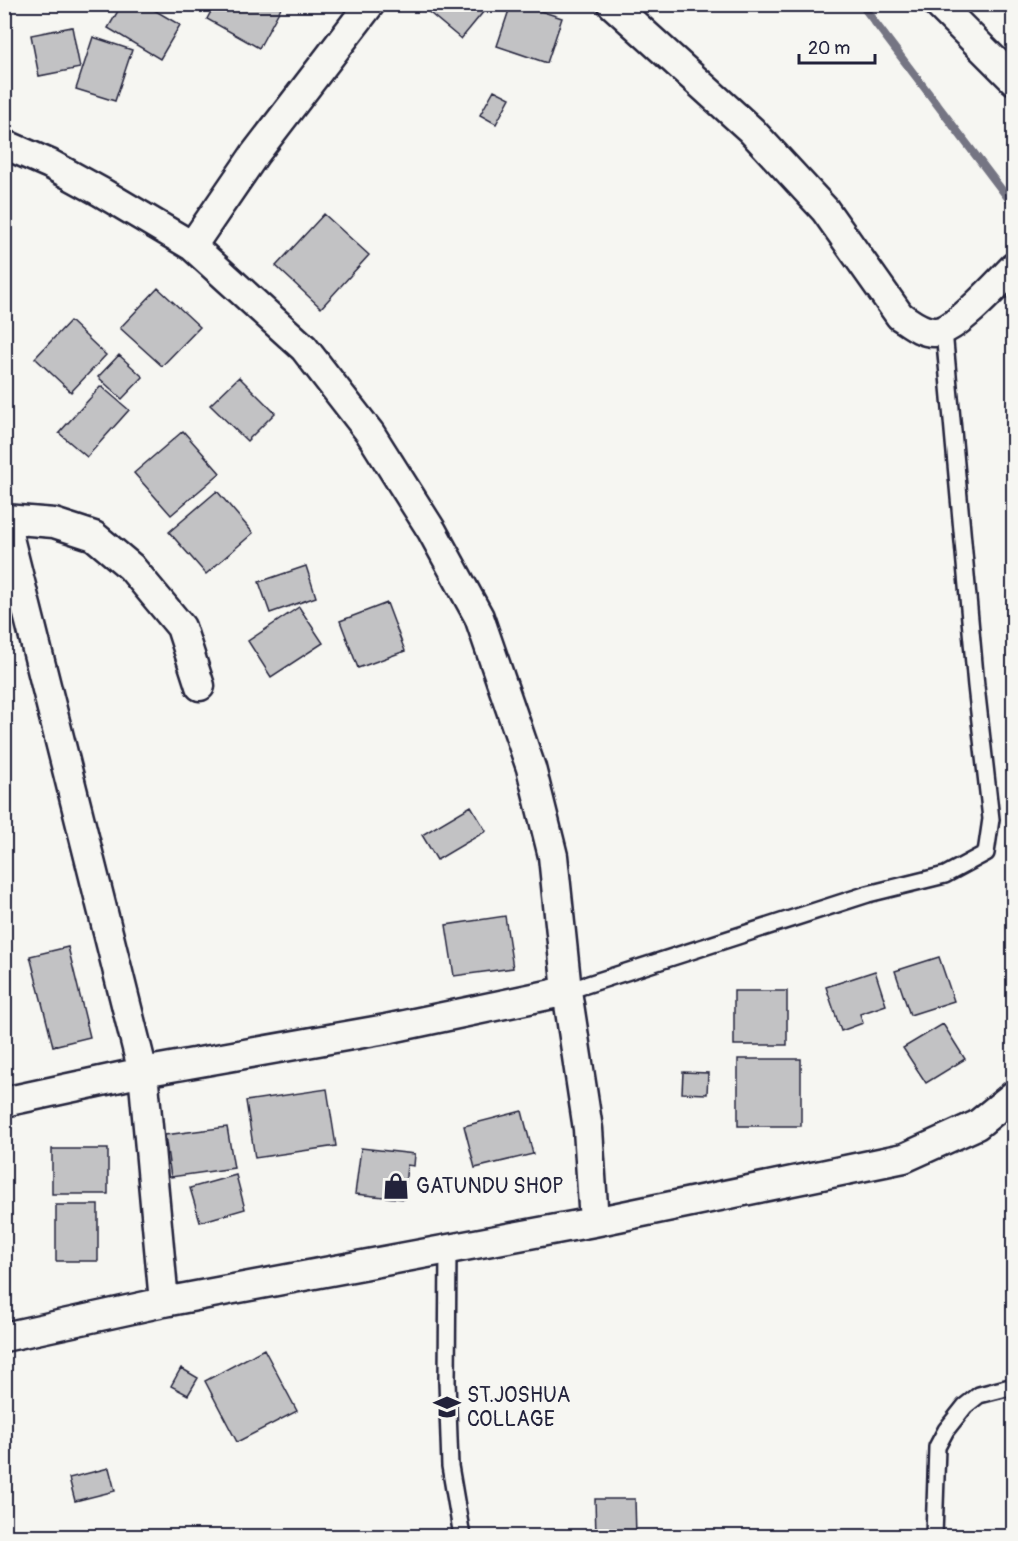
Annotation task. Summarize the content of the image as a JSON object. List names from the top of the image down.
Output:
{
  "places": {
    "shop": ["GATUNDU SHOP"],
    "school or university": ["ST.JOSHUA COLLAGE"]
  },
  "scale_bar": "20 m"
}
